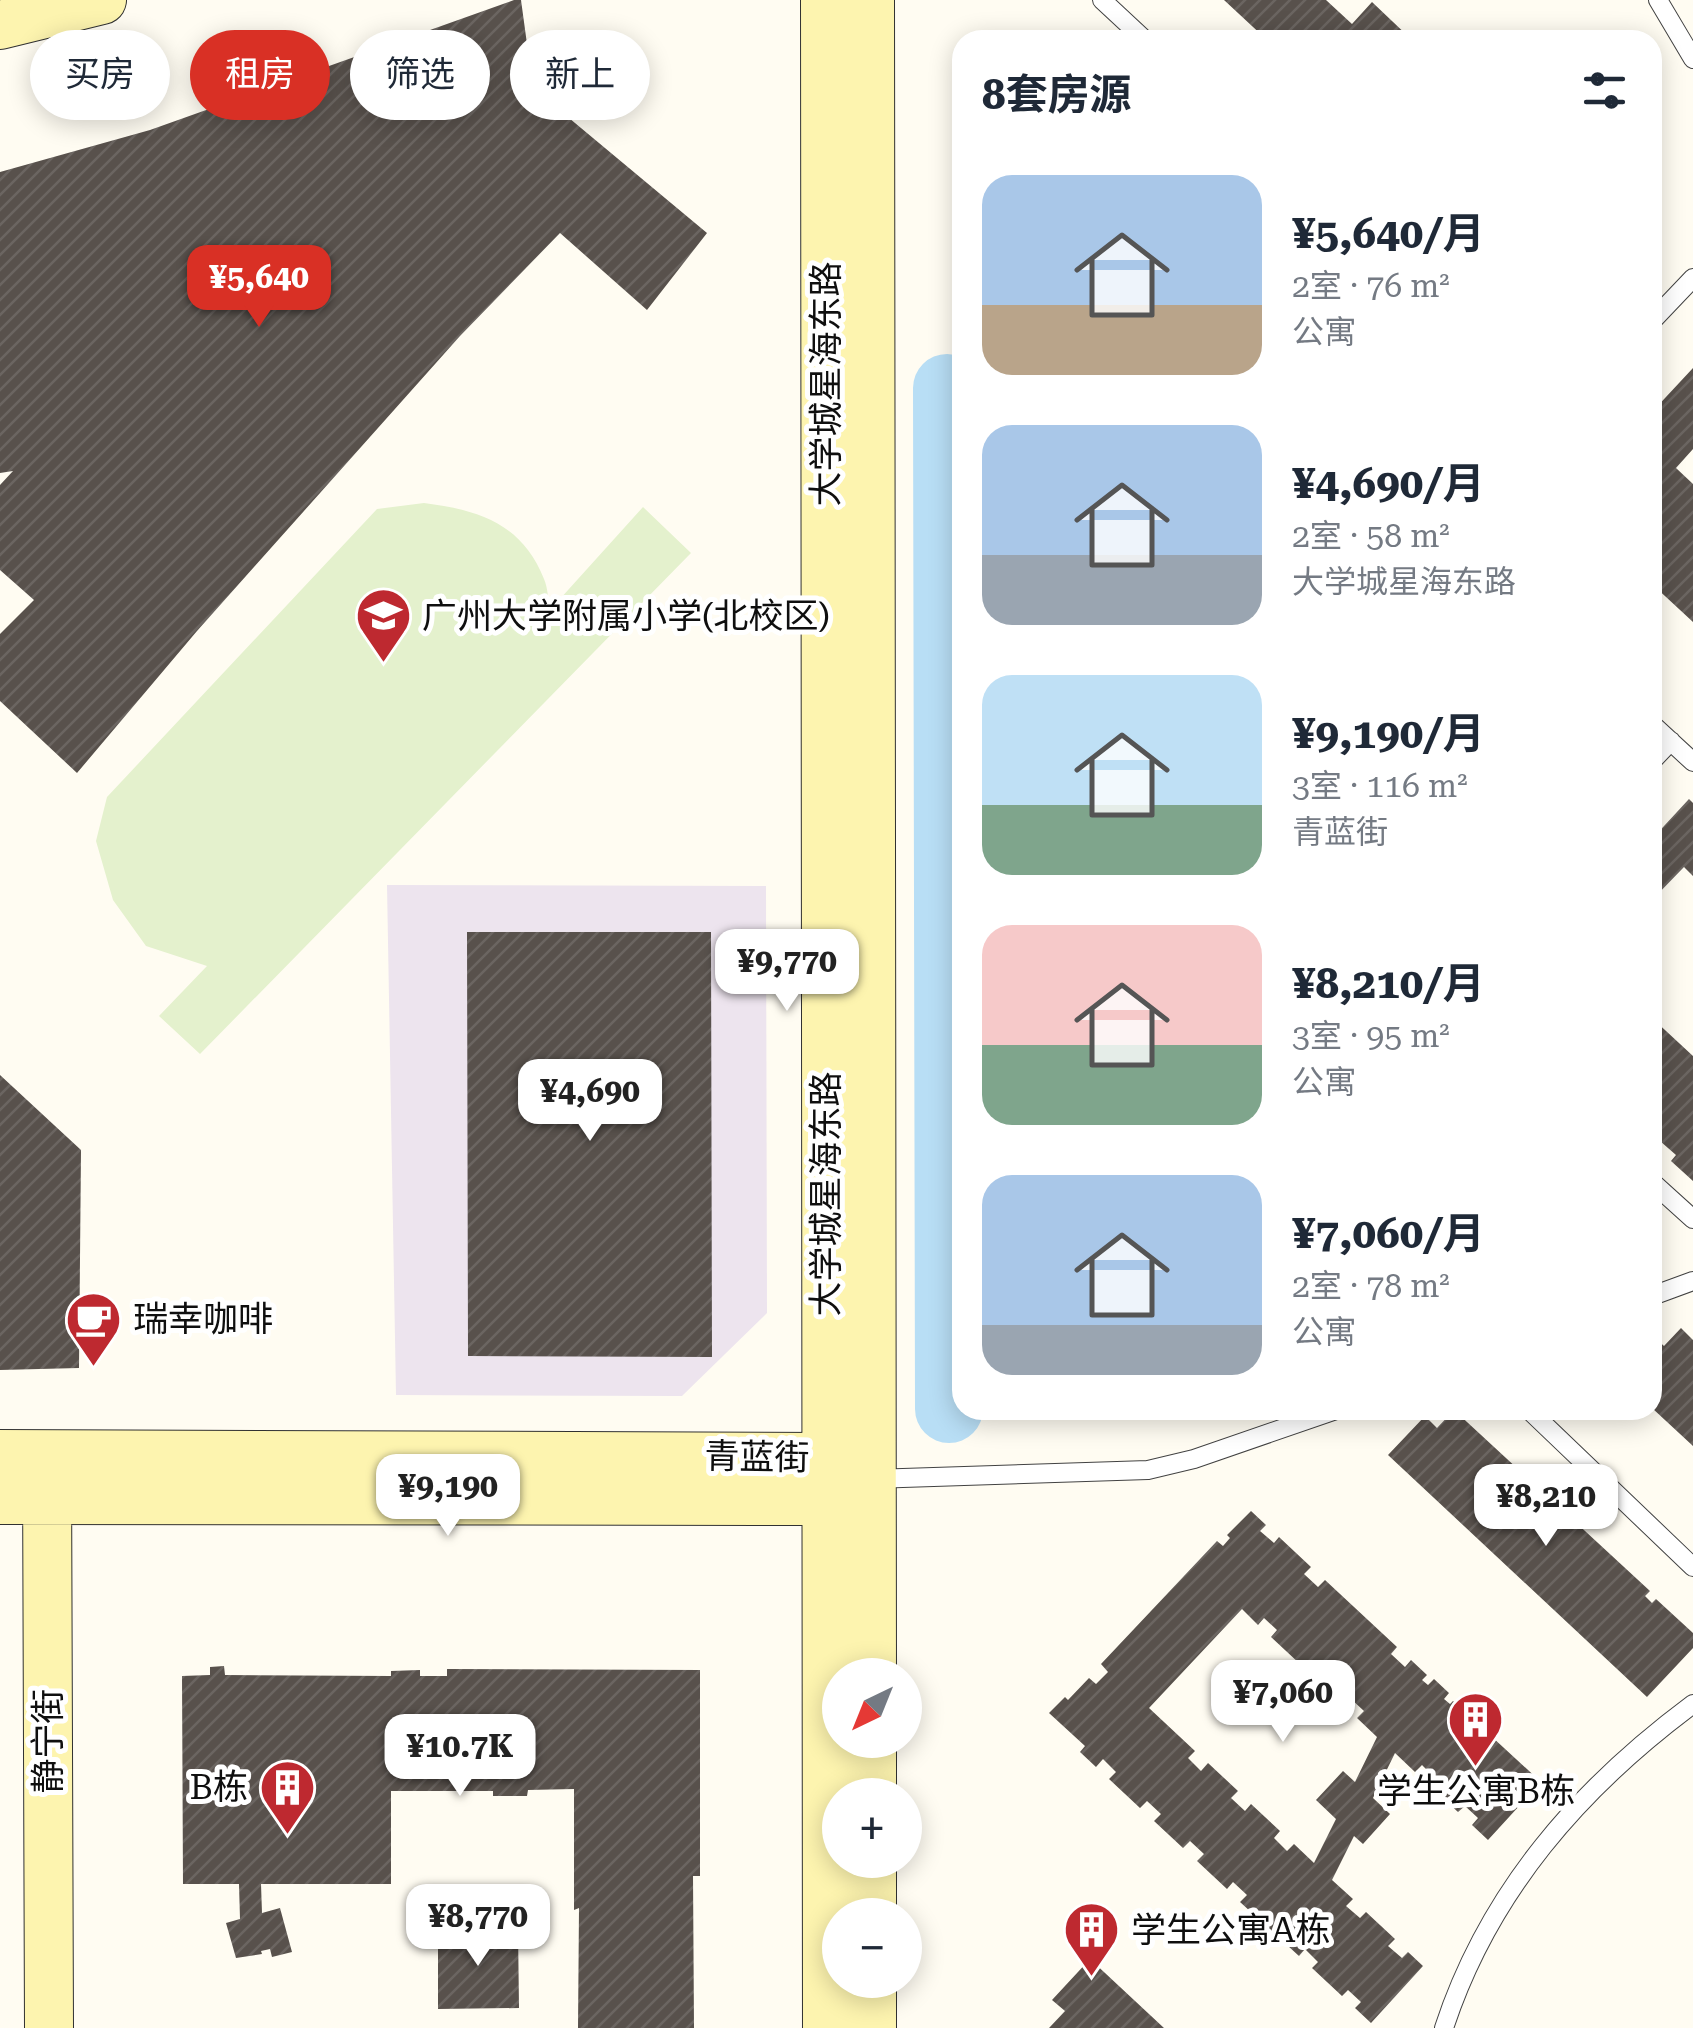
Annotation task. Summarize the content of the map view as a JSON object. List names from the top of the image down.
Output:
{
  "streets": {
    "main road": ["大学城星海东路", "青蓝街", "静宁街"]
  },
  "crossings": [
    ["大学城星海东路", "青蓝街"],
    ["青蓝街", "静宁街"]
  ],
  "places": {
    "school or university": ["广州大学附属小学(北校区)"],
    "cafe": ["瑞幸咖啡"],
    "building": ["学生公寓B栋", "B栋", "学生公寓A栋"]
  },
  "north": "bottom left",
  "page": {
    "chip": [
      "买房",
      "租房",
      "筛选",
      "新上"
    ],
    "heading": "8套房源",
    "list": [
      {
        "name": "¥5,640/月",
        "note": "2室 · 76 m² · 公寓"
      },
      {
        "name": "¥4,690/月",
        "note": "2室 · 58 m² · 大学城星海东路"
      },
      {
        "name": "¥9,190/月",
        "note": "3室 · 116 m² · 青蓝街"
      },
      {
        "name": "¥8,210/月",
        "note": "3室 · 95 m² · 公寓"
      },
      {
        "name": "¥7,060/月",
        "note": "2室 · 78 m² · 公寓"
      }
    ],
    "price": [
      "¥5,640",
      "¥9,770",
      "¥4,690",
      "¥9,190",
      "¥8,210",
      "¥7,060",
      "¥10.7K",
      "¥8,770"
    ],
    "map_buttons": ["+", "−"]
  }
}
